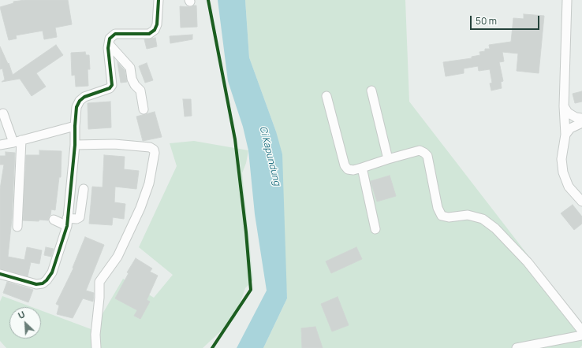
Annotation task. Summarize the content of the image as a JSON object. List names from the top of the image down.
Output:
{
  "water": ["Ci Kapundung"],
  "scale_bar": "50 m",
  "north": "top left"
}
